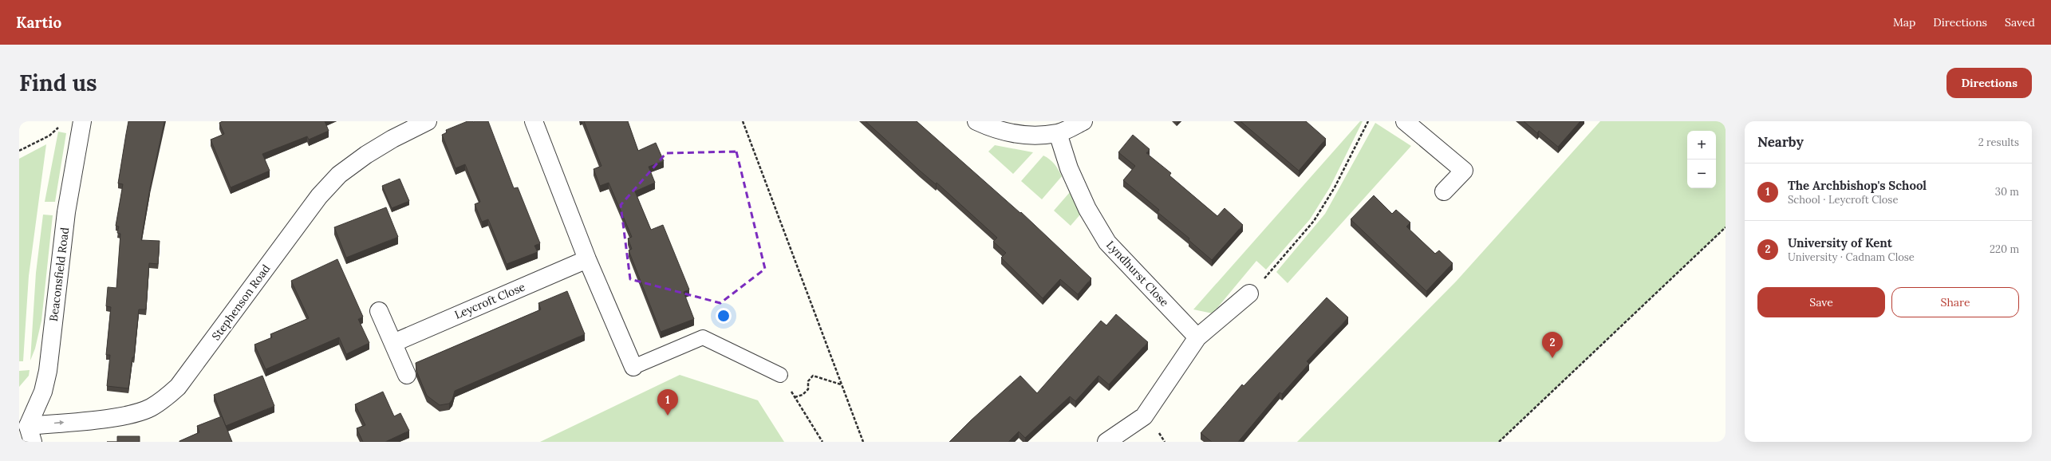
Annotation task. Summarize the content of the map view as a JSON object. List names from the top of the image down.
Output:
{
  "streets": {
    "street": [
      "Lyndhurst Close",
      "Beaconsfield Road",
      "Leycroft Close",
      "Stephenson Road"
    ]
  },
  "crossings": [
    ["Beaconsfield Road", "Stephenson Road"]
  ],
  "one_way": ["Stephenson Road"],
  "page": {
    "header": "Kartio",
    "nav": ["Map", "Directions", "Saved"],
    "buttons": [
      "Directions",
      ["Save", "Share"]
    ],
    "title": "Find us",
    "heading": ["Nearby", "2 results"],
    "map_buttons": ["+", "−"],
    "list": [
      {
        "mark": "1",
        "name": "The Archbishop's School",
        "note": "School · Leycroft Close",
        "value": "30 m"
      },
      {
        "mark": "2",
        "name": "University of Kent",
        "note": "University · Cadnam Close",
        "value": "220 m"
      }
    ],
    "pins": ["2", "1"]
  }
}
